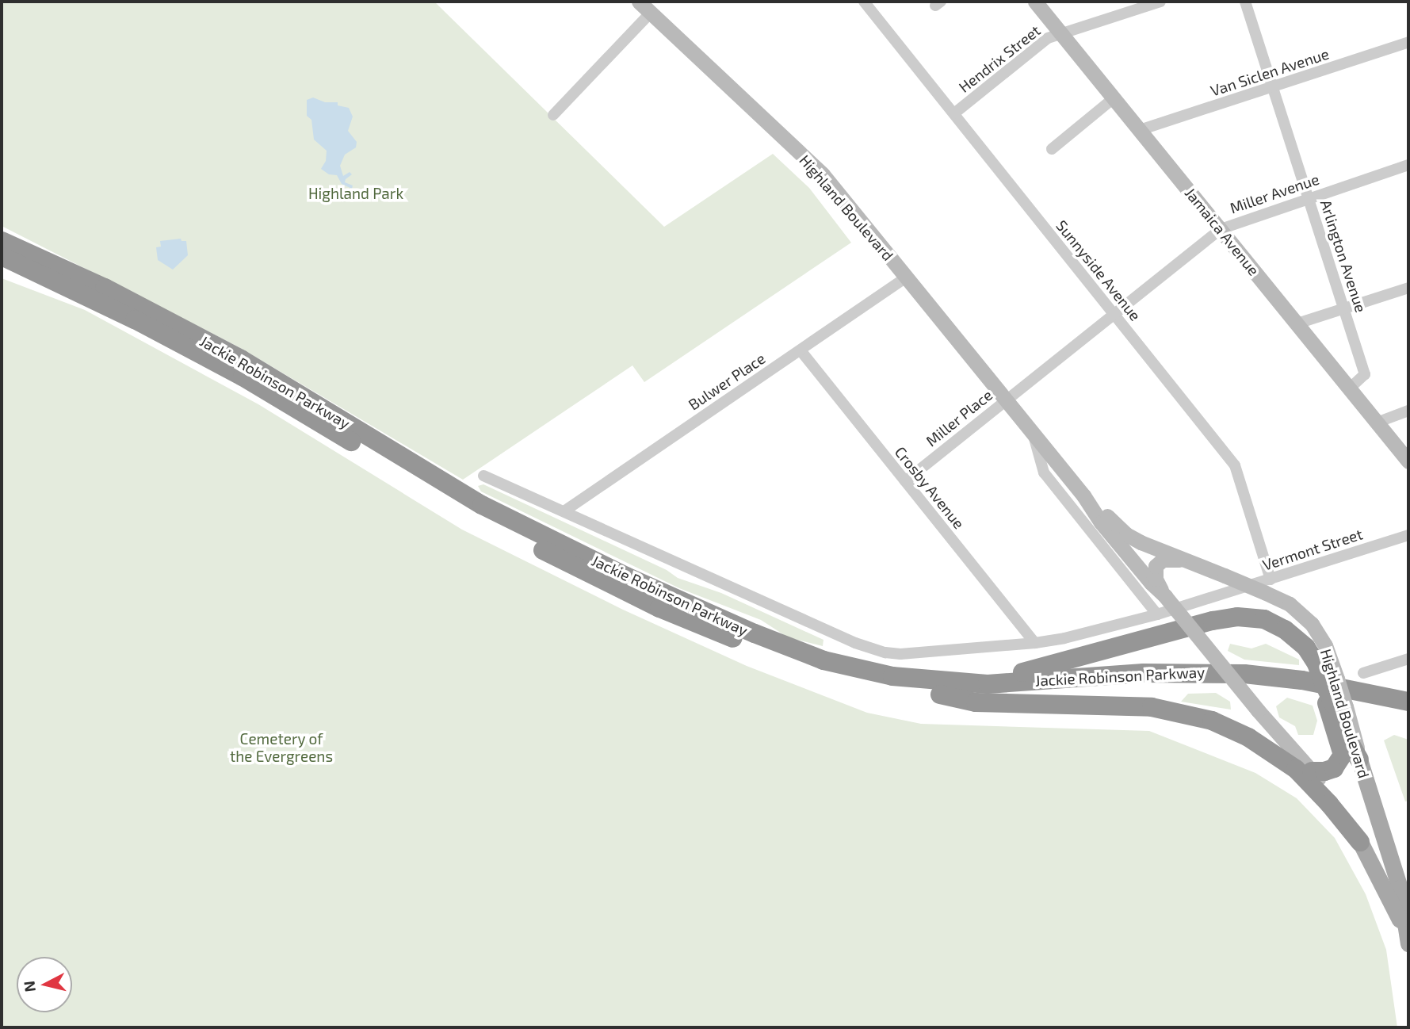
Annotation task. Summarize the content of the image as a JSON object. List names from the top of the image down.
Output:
{
  "streets": {
    "highway": ["Jackie Robinson Parkway"],
    "main road": ["Highland Boulevard", "Jamaica Avenue"],
    "street": [
      "Hendrix Street",
      "Van Siclen Avenue",
      "Miller Avenue",
      "Arlington Avenue",
      "Sunnyside Avenue",
      "Bulwer Place",
      "Miller Place",
      "Crosby Avenue",
      "Vermont Street"
    ]
  },
  "crossings": [
    ["Hendrix Street", "Jamaica Avenue"],
    ["Hendrix Street", "Sunnyside Avenue"],
    ["Van Siclen Avenue", "Jamaica Avenue"],
    ["Van Siclen Avenue", "Arlington Avenue"],
    ["Miller Avenue", "Highland Boulevard"],
    ["Miller Avenue", "Jamaica Avenue"],
    ["Miller Avenue", "Arlington Avenue"],
    ["Miller Avenue", "Sunnyside Avenue"],
    ["Miller Avenue", "Miller Place"],
    ["Highland Boulevard", "Sunnyside Avenue"],
    ["Highland Boulevard", "Bulwer Place"],
    ["Highland Boulevard", "Miller Place"],
    ["Highland Boulevard", "Vermont Street"],
    ["Jamaica Avenue", "Arlington Avenue"],
    ["Sunnyside Avenue", "Vermont Street"],
    ["Bulwer Place", "Crosby Avenue"],
    ["Miller Place", "Crosby Avenue"]
  ],
  "parks": ["Highland Park", "Cemetery of the Evergreens"],
  "north": "left"
}
